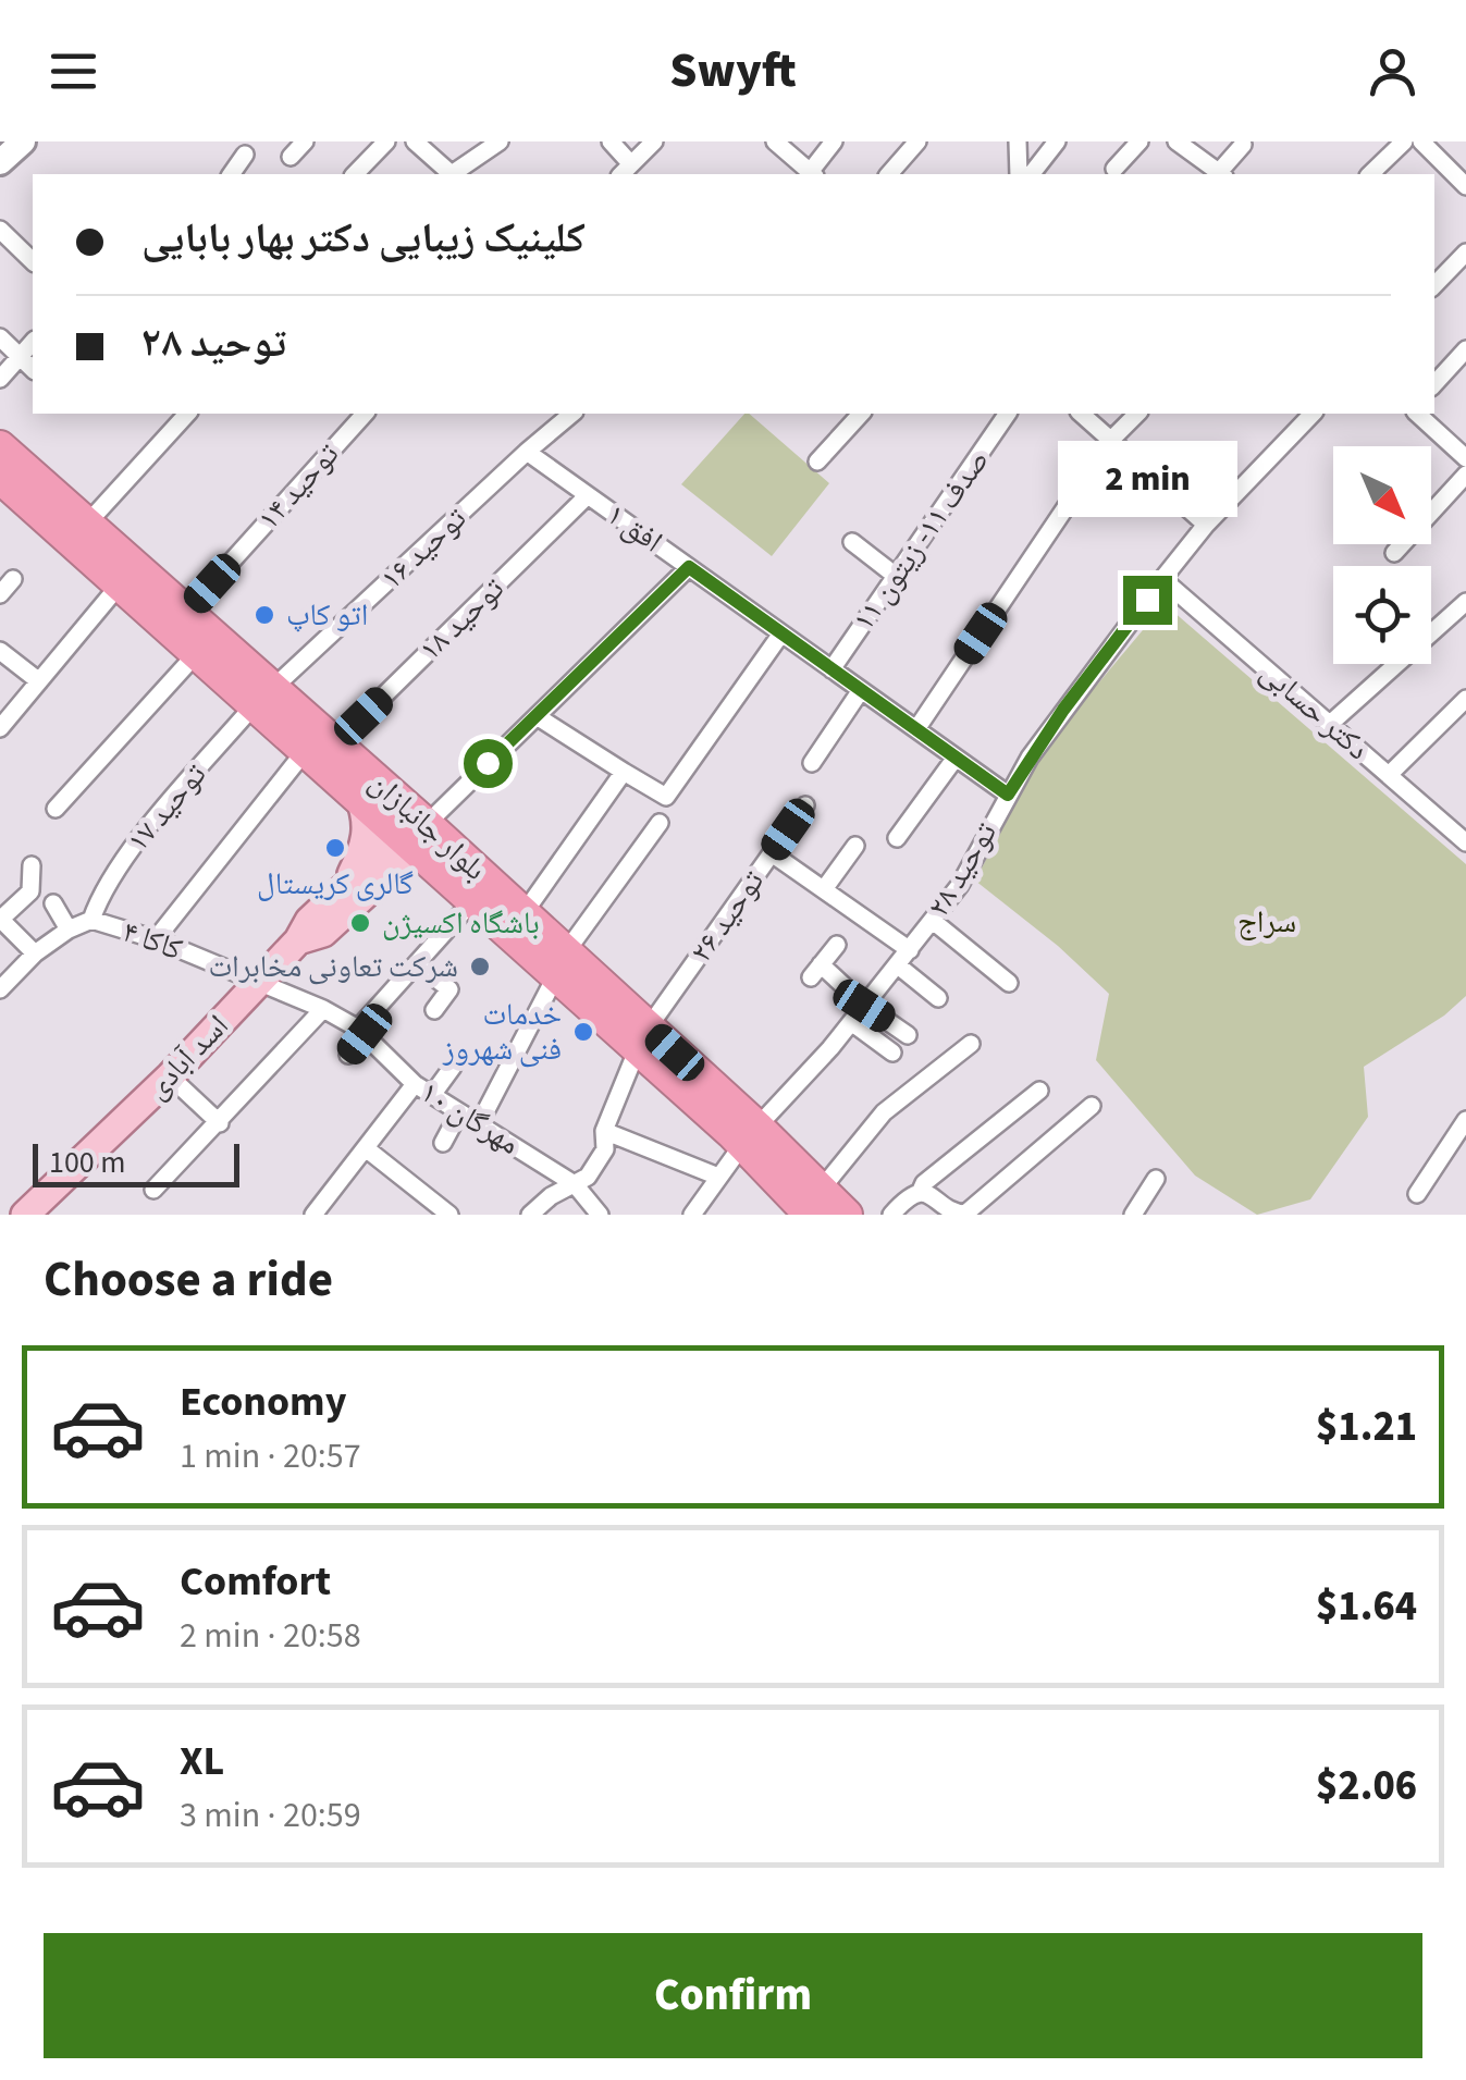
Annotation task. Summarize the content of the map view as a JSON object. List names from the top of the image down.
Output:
{
  "streets": {
    "highway": ["بلوار جانبازان"],
    "main road": ["اسد آبادی"],
    "street": [
      "توحید ۱۴",
      "افق ۱",
      "صدف ۱۱- زیتون ۱۱",
      "توحید ۱۶",
      "توحید ۱۸",
      "دکتر حسابی",
      "توحید ۱۷",
      "توحید ۲۸",
      "توحید ۲۶",
      "کاکا ۴",
      "مهرگان ۱۰"
    ]
  },
  "crossings": [
    ["توحید ۱۴", "بلوار جانبازان"],
    ["افق ۱", "صدف ۱۱- زیتون ۱۱"],
    ["افق ۱", "توحید ۱۶"],
    ["افق ۱", "توحید ۱۸"],
    ["افق ۱", "توحید ۲۸"],
    ["توحید ۱۶", "توحید ۱۷"],
    ["توحید ۱۶", "بلوار جانبازان"],
    ["توحید ۱۸", "بلوار جانبازان"],
    ["توحید ۱۸", "کاکا ۴"],
    ["دکتر حسابی", "توحید ۲۸"],
    ["توحید ۱۷", "بلوار جانبازان"],
    ["توحید ۱۷", "کاکا ۴"],
    ["بلوار جانبازان", "توحید ۲۸"],
    ["بلوار جانبازان", "توحید ۲۶"],
    ["بلوار جانبازان", "اسد آبادی"],
    ["توحید ۲۸", "توحید ۲۶"],
    ["توحید ۲۶", "مهرگان ۱۰"],
    ["کاکا ۴", "اسد آبادی"],
    ["کاکا ۴", "مهرگان ۱۰"],
    ["اسد آبادی", "مهرگان ۱۰"]
  ],
  "parks": ["سراج"],
  "places": [
    "اتو کاپ",
    "گالری کریستال",
    "باشگاه اکسیژن",
    "شرکت تعاونی مخابرات",
    "خدمات فنی شهروز"
  ],
  "scale_bar": "100 m",
  "north": "bottom right",
  "page": {
    "header": "Swyft",
    "banner": ["کلینیک زیبایی دکتر بهار بابایی", "توحید ۲۸"],
    "bubble": "2 min",
    "scale": "100 m",
    "heading": "Choose a ride",
    "list": [
      {
        "name": "Economy",
        "note": "1 min · 20:57",
        "value": "$1.21"
      },
      {
        "name": "Comfort",
        "note": "2 min · 20:58",
        "value": "$1.64"
      },
      {
        "name": "XL",
        "note": "3 min · 20:59",
        "value": "$2.06"
      }
    ],
    "buttons": "Confirm"
  }
}
